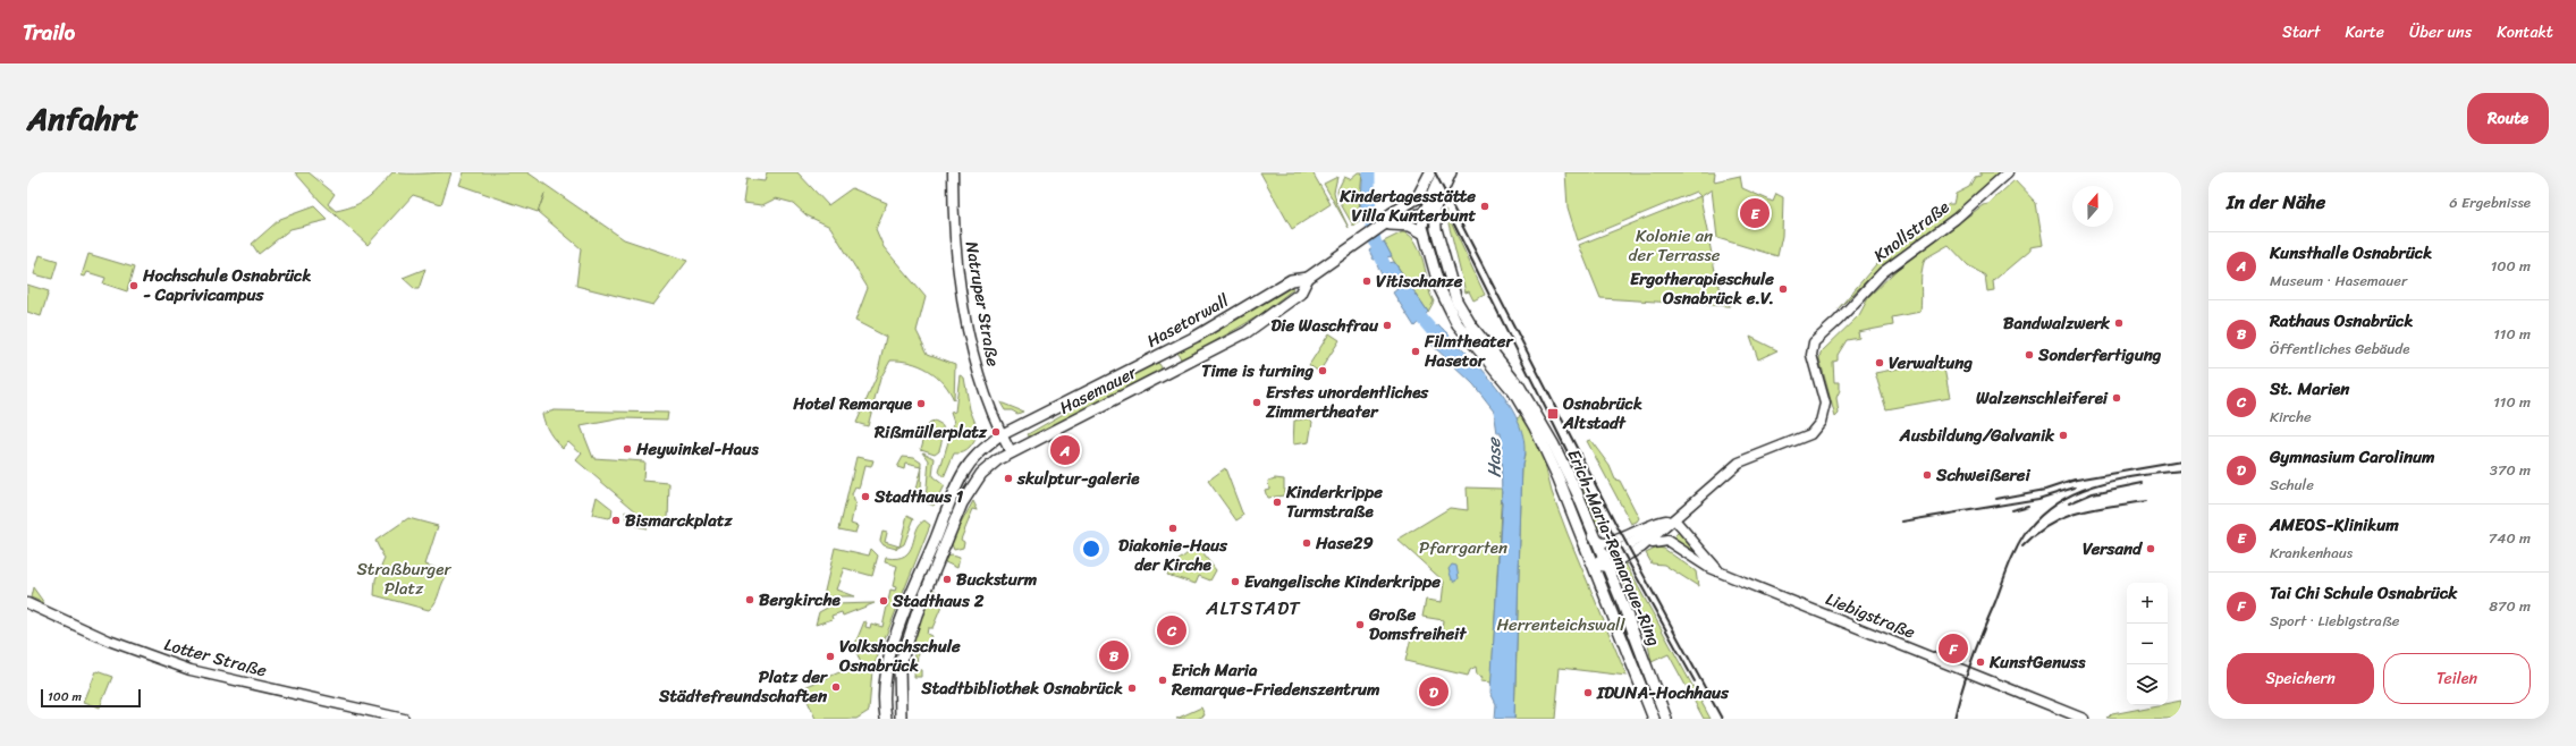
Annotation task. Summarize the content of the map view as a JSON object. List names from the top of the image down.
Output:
{
  "streets": {
    "main road": ["Hasetorwall", "Hasemauer", "Erich-Maria-Remarque-Ring"],
    "street": [
      "Knollstraße",
      "Natruper Straße",
      "Liebigstraße",
      "Lotter Straße"
    ]
  },
  "crossings": [
    ["Knollstraße", "Liebigstraße"],
    ["Natruper Straße", "Hasetorwall"],
    ["Hasetorwall", "Hasemauer"],
    ["Hasetorwall", "Erich-Maria-Remarque-Ring"]
  ],
  "districts": ["ALTSTADT"],
  "water": ["Hase"],
  "parks": [
    "Kolonie an der Terrasse",
    "Pfarrgarten",
    "Straßburger Platz",
    "Herrenteichswall"
  ],
  "places": {
    "other": [
      "Kindertagesstätte Villa Kunterbunt",
      "Vitischanze",
      "Hochschule Osnabrück - Caprivicampus",
      "Ergotherapieschule Osnabrück e.V.",
      "Bandwalzwerk",
      "Die Waschfrau",
      "Filmtheater Hasetor",
      "Sonderfertigung",
      "Verwaltung",
      "Time is turning",
      "Walzenschleiferei",
      "Erstes unordentliches Zimmertheater",
      "Hotel Remarque",
      "Rißmüllerplatz",
      "Ausbildung/Galvanik",
      "Heywinkel-Haus",
      "Schweißerei",
      "skulptur-galerie",
      "Stadthaus 1",
      "Kinderkrippe Turmstraße",
      "Bismarckplatz",
      "Diakonie-Haus der Kirche",
      "Hase29",
      "Versand",
      "Bucksturm",
      "Evangelische Kinderkrippe",
      "Bergkirche",
      "Stadthaus 2",
      "Große Domsfreiheit",
      "Volkshochschule Osnabrück",
      "KunstGenuss",
      "Erich Maria Remarque-Friedenszentrum",
      "Platz der Städtefreundschaften",
      "Stadtbibliothek Osnabrück",
      "IDUNA-Hochhaus"
    ],
    "transit": ["Osnabrück Altstadt"]
  },
  "scale_bar": "100 m",
  "north": "top",
  "page": {
    "header": "Trailo",
    "nav": [
      "Start",
      "Karte",
      "Über uns",
      "Kontakt"
    ],
    "title": "Anfahrt",
    "buttons": [
      "Route",
      ["Speichern", "Teilen"]
    ],
    "heading": ["In der Nähe", "6 Ergebnisse"],
    "pins": [
      "E",
      "A",
      "C",
      "F",
      "B",
      "D"
    ],
    "list": [
      {
        "mark": "A",
        "name": "Kunsthalle Osnabrück",
        "note": "Museum · Hasemauer",
        "value": "100 m"
      },
      {
        "mark": "B",
        "name": "Rathaus Osnabrück",
        "note": "Öffentliches Gebäude",
        "value": "110 m"
      },
      {
        "mark": "C",
        "name": "St. Marien",
        "note": "Kirche",
        "value": "110 m"
      },
      {
        "mark": "D",
        "name": "Gymnasium Carolinum",
        "note": "Schule",
        "value": "370 m"
      },
      {
        "mark": "E",
        "name": "AMEOS-Klinikum",
        "note": "Krankenhaus",
        "value": "740 m"
      },
      {
        "mark": "F",
        "name": "Tai Chi Schule Osnabrück",
        "note": "Sport · Liebigstraße",
        "value": "870 m"
      }
    ],
    "map_buttons": ["+", "−"],
    "scale": "100 m"
  }
}
